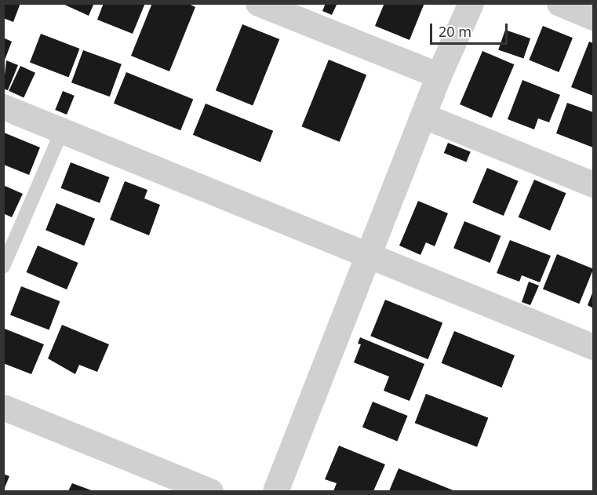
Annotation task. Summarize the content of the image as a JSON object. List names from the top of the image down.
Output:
{
  "scale_bar": "20 m"
}
